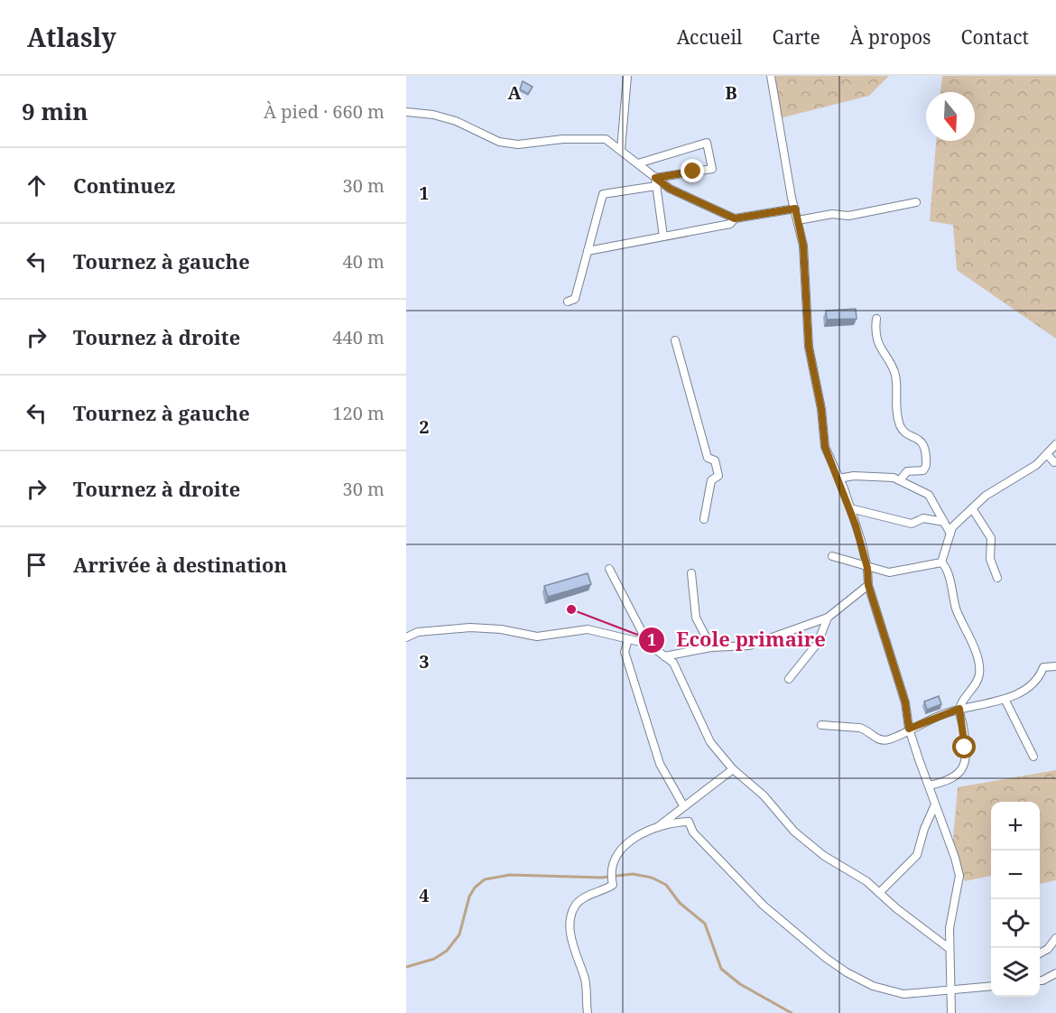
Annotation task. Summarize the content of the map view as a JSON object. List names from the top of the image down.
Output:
{
  "places": ["Ecole primaire"],
  "north": "bottom",
  "page": {
    "header": "Atlasly",
    "nav": [
      "Accueil",
      "Carte",
      "À propos",
      "Contact"
    ],
    "heading": ["9 min", "À pied · 660 m"],
    "list": [
      ["Continuez", "30 m"],
      ["Tournez à gauche", "40 m"],
      ["Tournez à droite", "440 m"],
      ["Tournez à gauche", "120 m"],
      ["Tournez à droite", "30 m"],
      "Arrivée à destination"
    ],
    "map_buttons": ["+", "−"]
  },
  "grid": {
    "columns": ["A", "B"],
    "rows": [
      "1",
      "2",
      "3",
      "4"
    ]
  }
}
